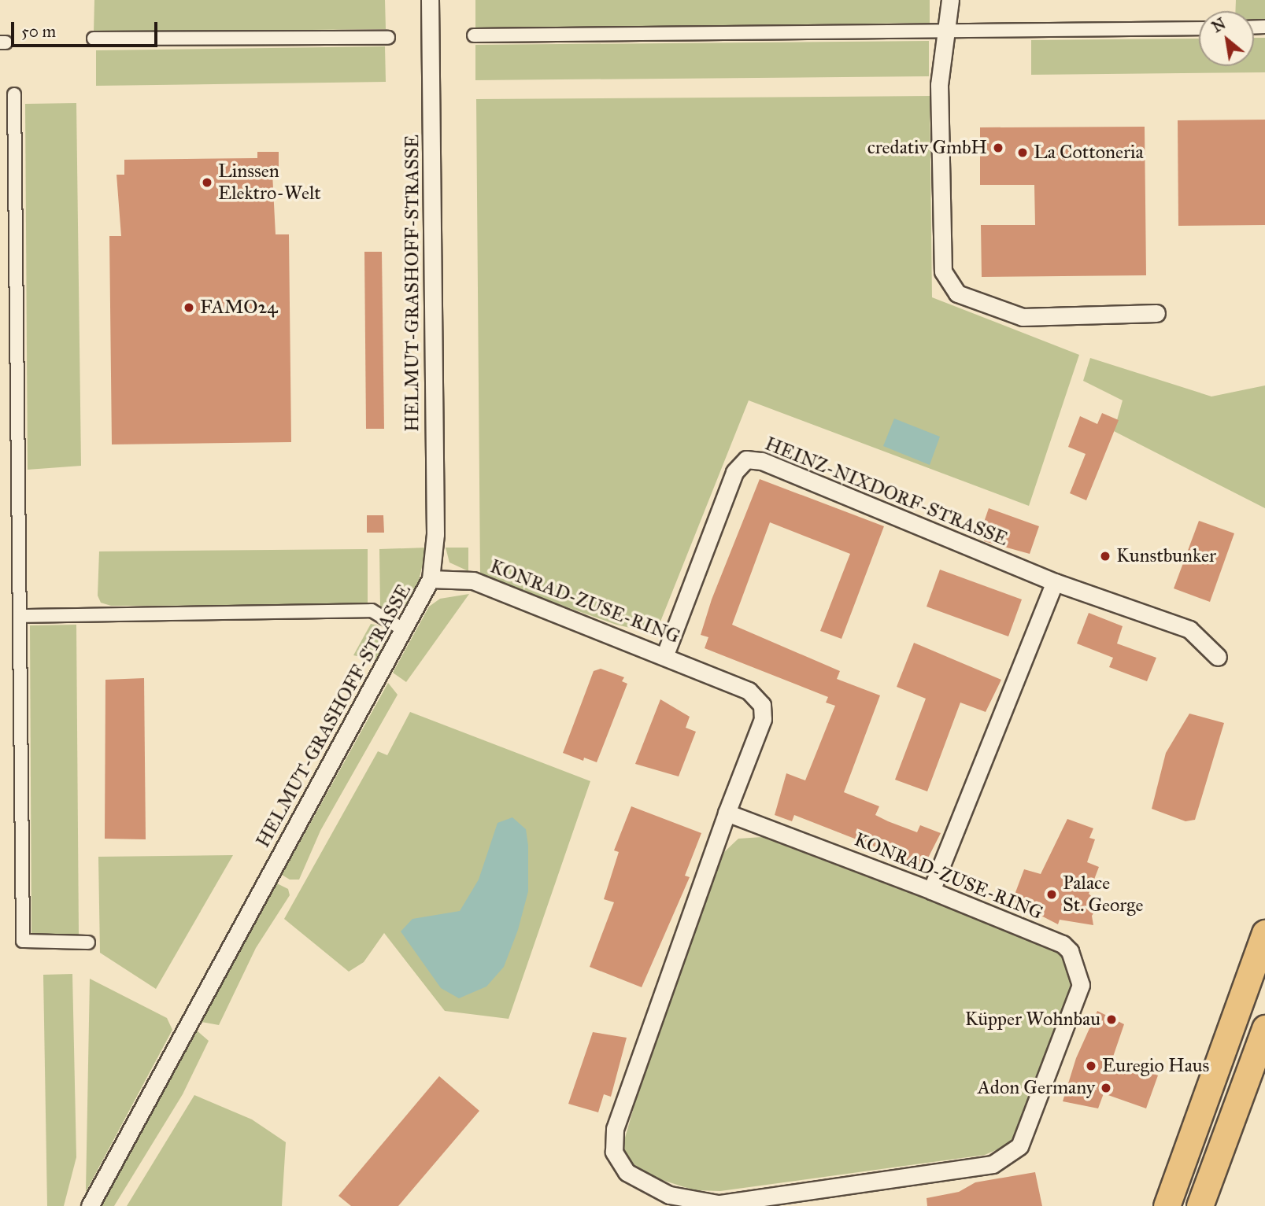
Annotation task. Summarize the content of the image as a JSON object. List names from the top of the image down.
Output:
{
  "streets": {
    "street": ["HELMUT-GRASHOFF-STRASSE", "HEINZ-NIXDORF-STRASSE", "KONRAD-ZUSE-RING"]
  },
  "crossings": [
    ["HELMUT-GRASHOFF-STRASSE", "KONRAD-ZUSE-RING"],
    ["HEINZ-NIXDORF-STRASSE", "KONRAD-ZUSE-RING"]
  ],
  "places": [
    "credativ GmbH",
    "La Cottoneria",
    "Linssen Elektro-Welt",
    "FAMO24",
    "Kunstbunker",
    "Palace St. George",
    "Küpper Wohnbau",
    "Euregio Haus",
    "Adon Germany"
  ],
  "scale_bar": "50 m",
  "north": "top left"
}
